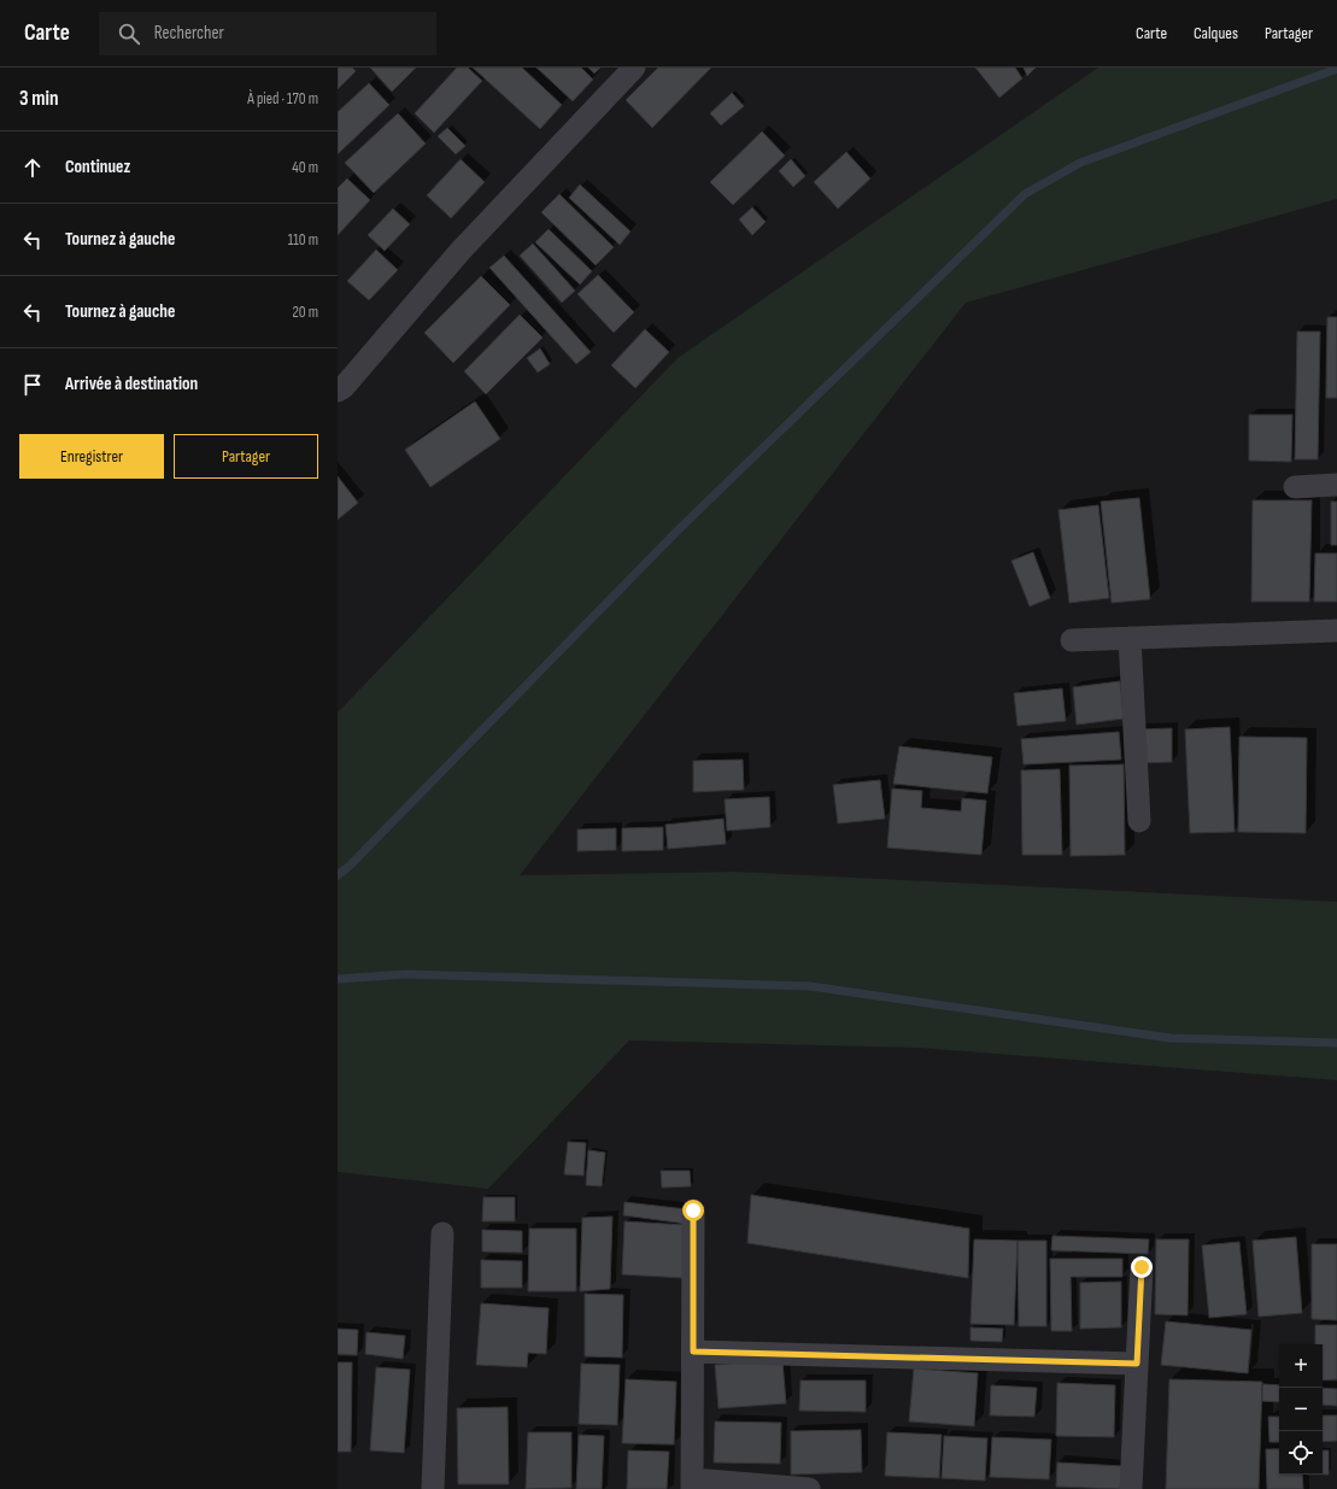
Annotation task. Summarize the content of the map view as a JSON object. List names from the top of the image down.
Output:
{
  "page": {
    "header": "Carte",
    "search": "Rechercher",
    "nav": ["Carte", "Calques", "Partager"],
    "heading": ["3 min", "À pied · 170 m"],
    "list": [
      ["Continuez", "40 m"],
      ["Tournez à gauche", "110 m"],
      ["Tournez à gauche", "20 m"],
      "Arrivée à destination"
    ],
    "buttons": ["Enregistrer", "Partager"],
    "map_buttons": ["+", "−"]
  }
}
